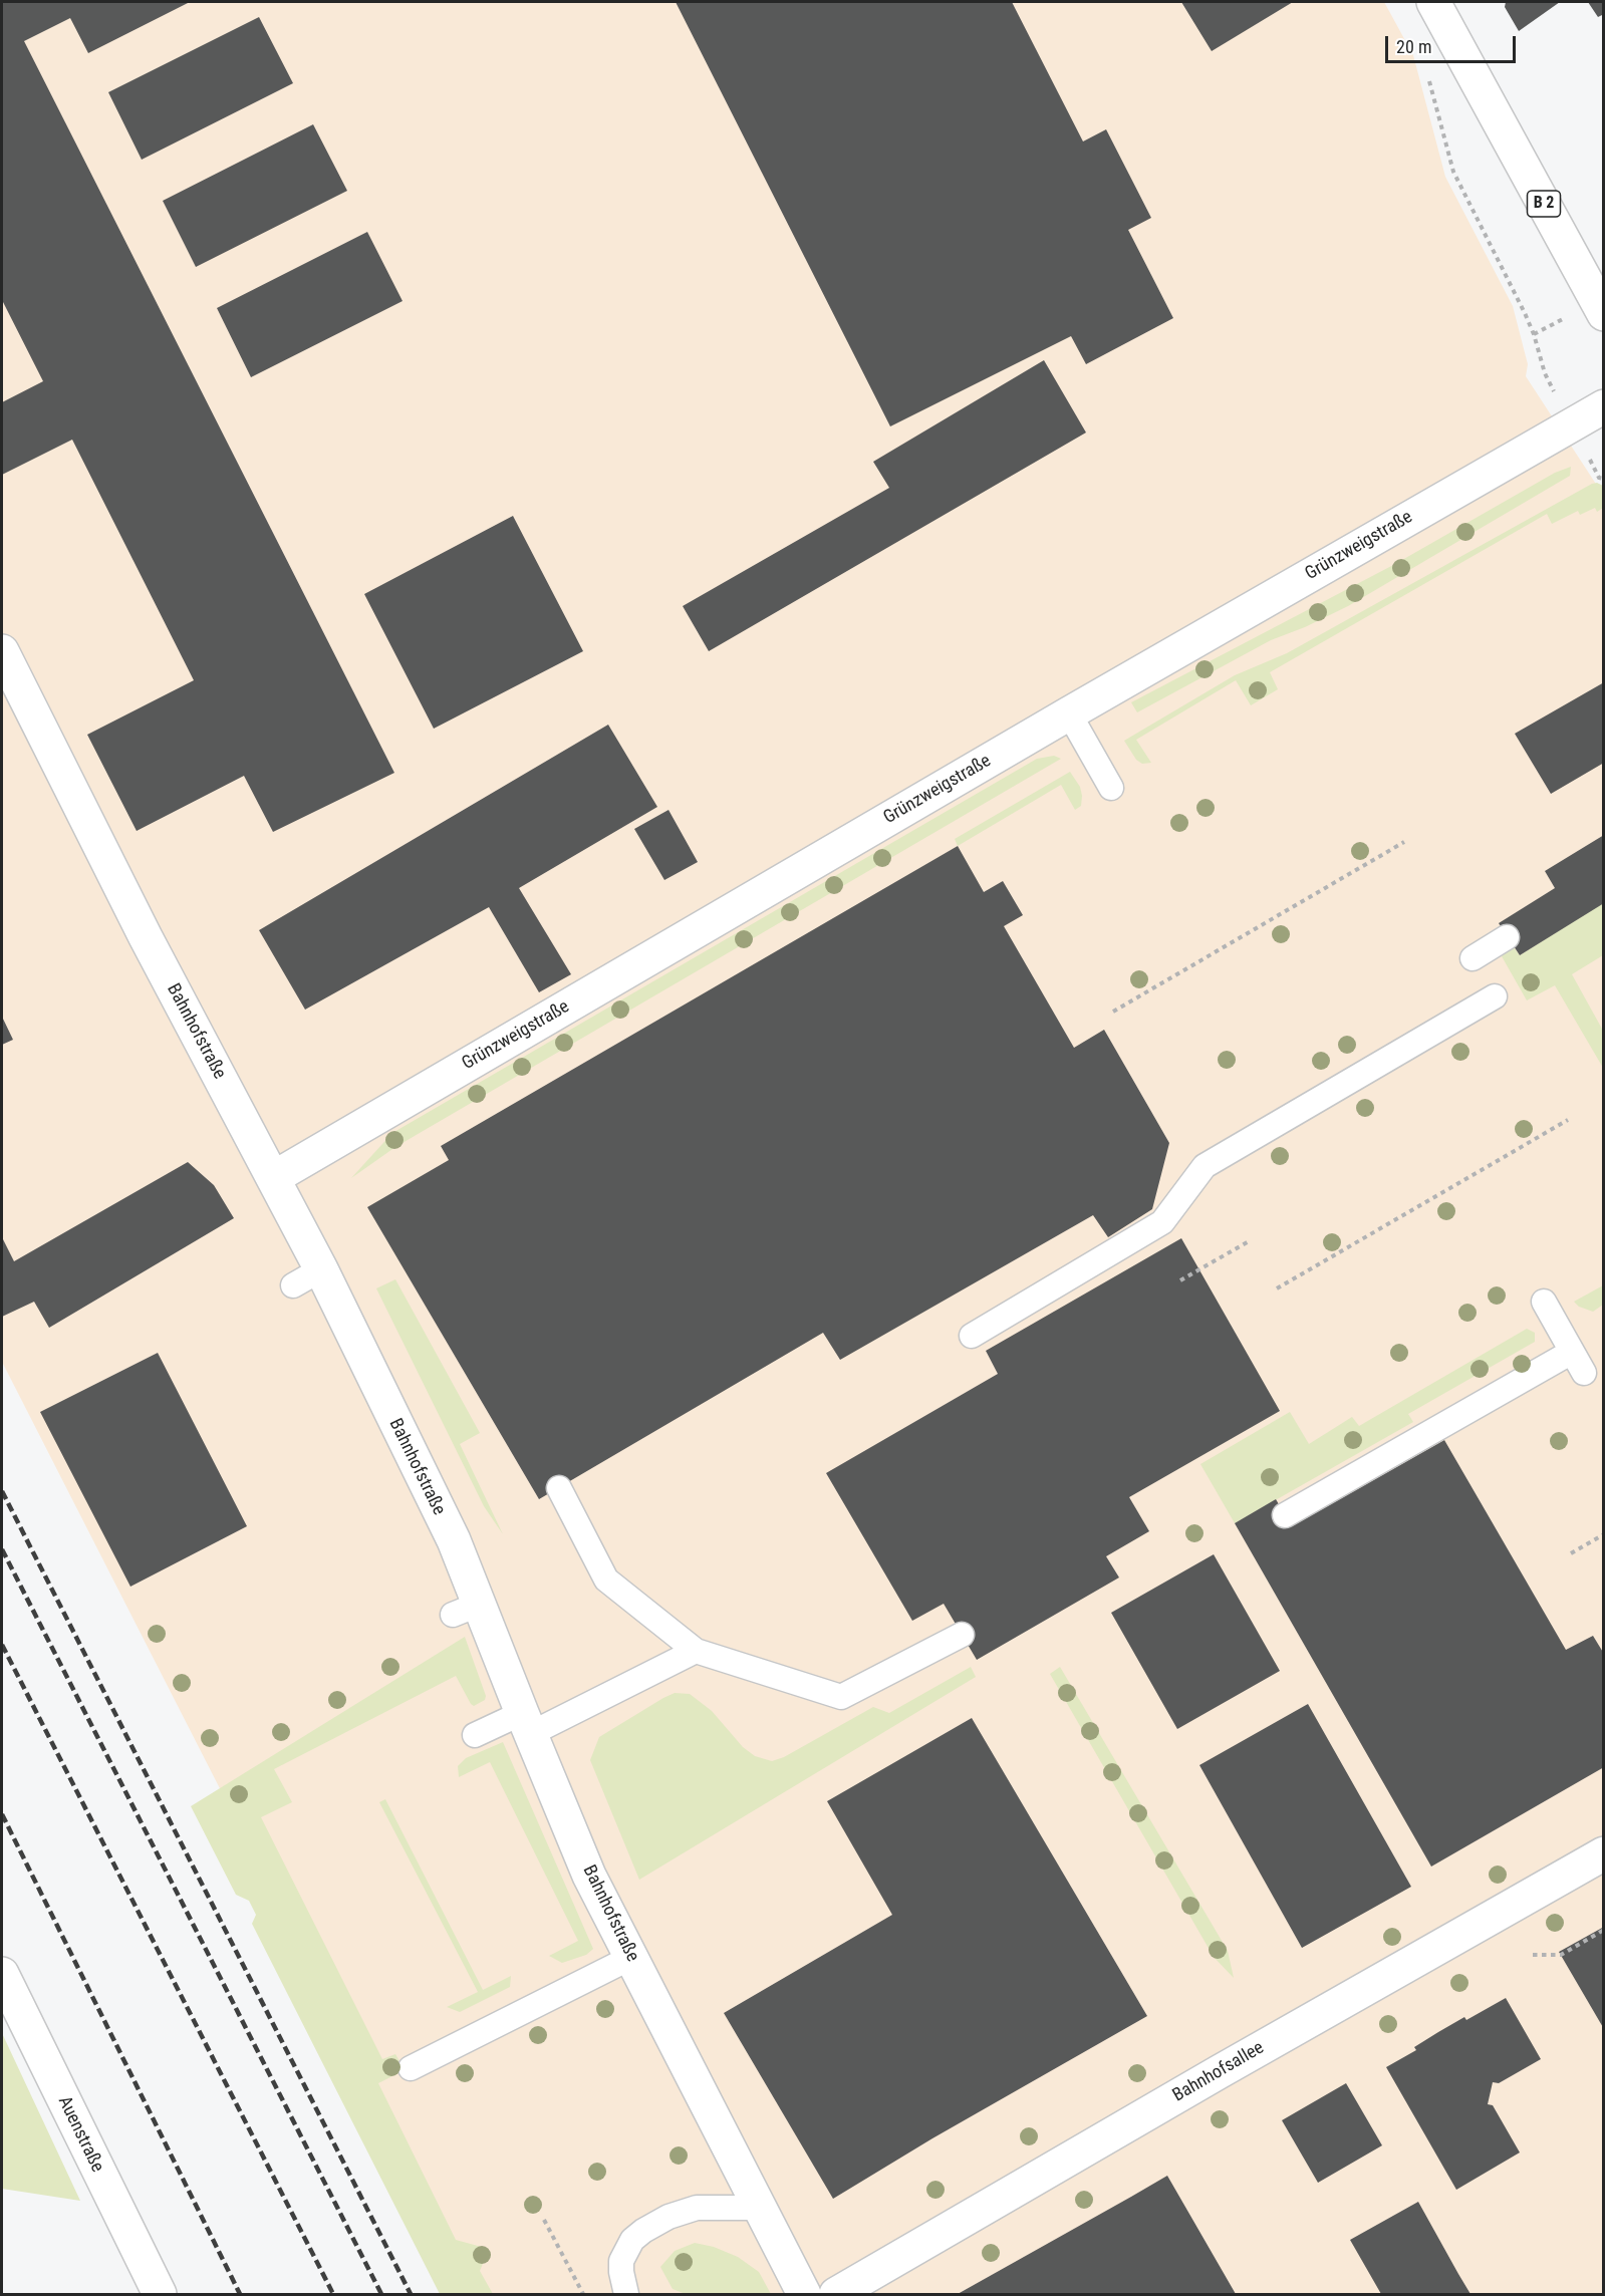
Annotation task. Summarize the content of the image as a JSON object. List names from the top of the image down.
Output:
{
  "streets": {
    "street": [
      "B 2",
      "Grünzweigstraße",
      "Bahnhofstraße",
      "Bahnhofsallee",
      "Auenstraße"
    ]
  },
  "crossings": [
    ["Grünzweigstraße", "Bahnhofstraße"]
  ],
  "scale_bar": "20 m"
}
